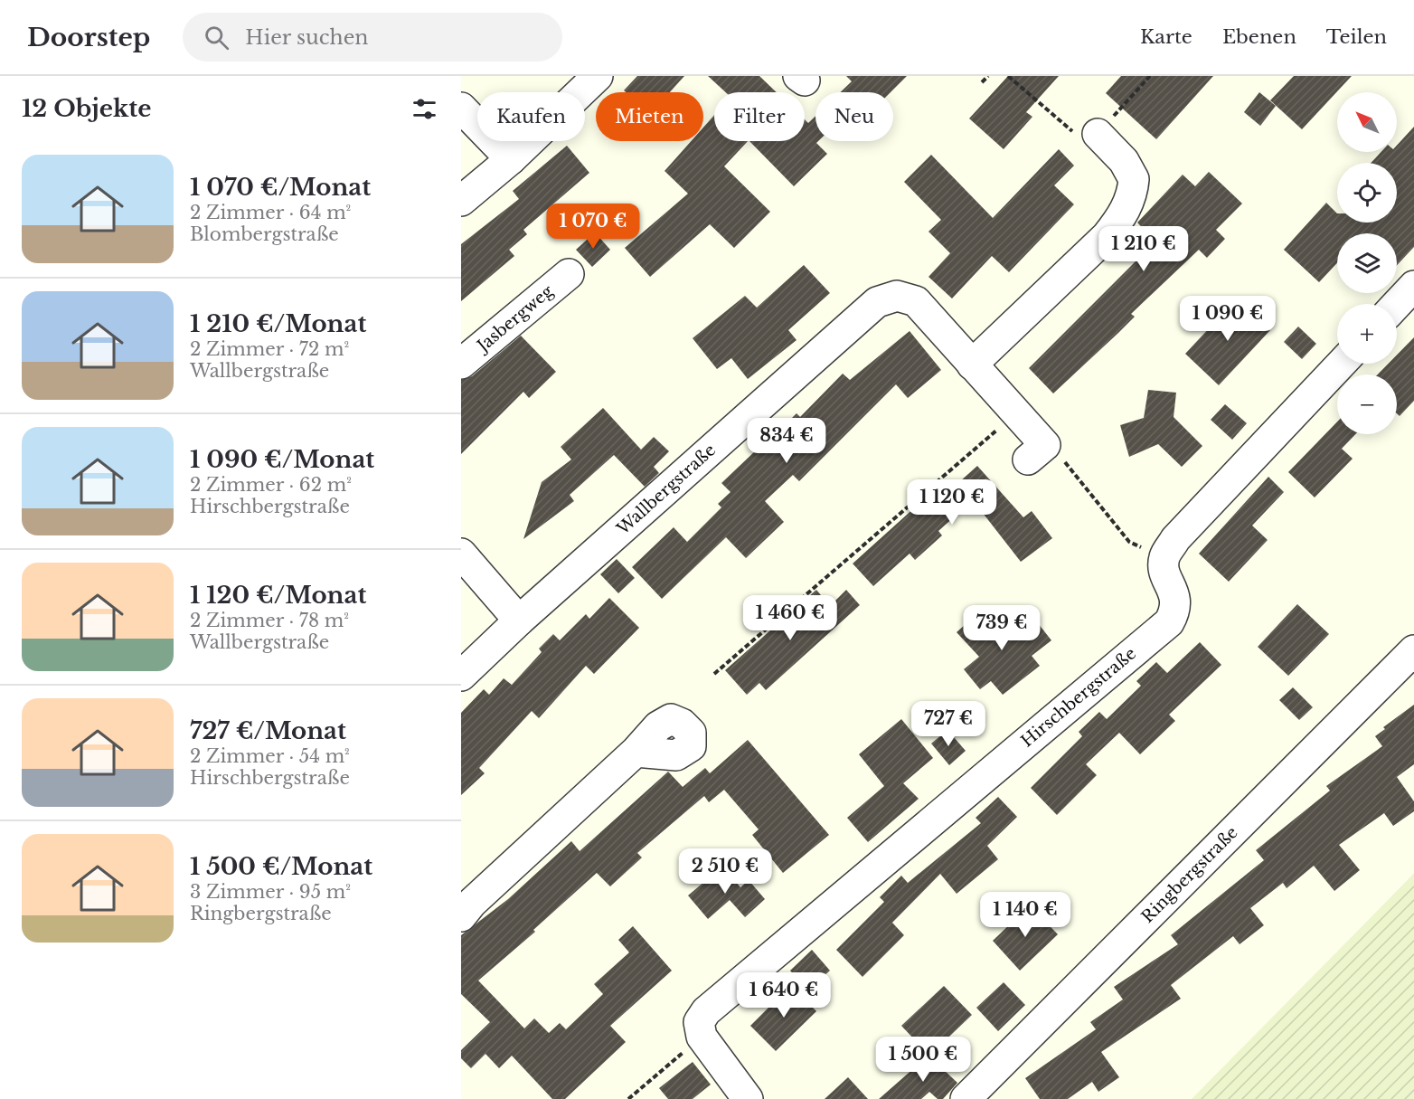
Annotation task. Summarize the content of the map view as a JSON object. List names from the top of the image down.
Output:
{
  "streets": {
    "street": [
      "Jasbergweg",
      "Wallbergstraße",
      "Hirschbergstraße",
      "Ringbergstraße"
    ]
  },
  "north": "top left",
  "page": {
    "header": "Doorstep",
    "search": "Hier suchen",
    "nav": ["Karte", "Ebenen", "Teilen"],
    "heading": "12 Objekte",
    "map_buttons": ["+", "−"],
    "chip": [
      "Kaufen",
      "Mieten",
      "Filter",
      "Neu"
    ],
    "list": [
      {
        "name": "1 070 €/Monat",
        "note": "2 Zimmer · 64 m² · Blombergstraße"
      },
      {
        "name": "1 210 €/Monat",
        "note": "2 Zimmer · 72 m² · Wallbergstraße"
      },
      {
        "name": "1 090 €/Monat",
        "note": "2 Zimmer · 62 m² · Hirschbergstraße"
      },
      {
        "name": "1 120 €/Monat",
        "note": "2 Zimmer · 78 m² · Wallbergstraße"
      },
      {
        "name": "727 €/Monat",
        "note": "2 Zimmer · 54 m² · Hirschbergstraße"
      },
      {
        "name": "1 500 €/Monat",
        "note": "3 Zimmer · 95 m² · Ringbergstraße"
      }
    ],
    "price": [
      "1 070 €",
      "1 210 €",
      "1 090 €",
      "834 €",
      "1 120 €",
      "1 460 €",
      "739 €",
      "727 €",
      "2 510 €",
      "1 140 €",
      "1 640 €",
      "1 500 €"
    ]
  }
}
